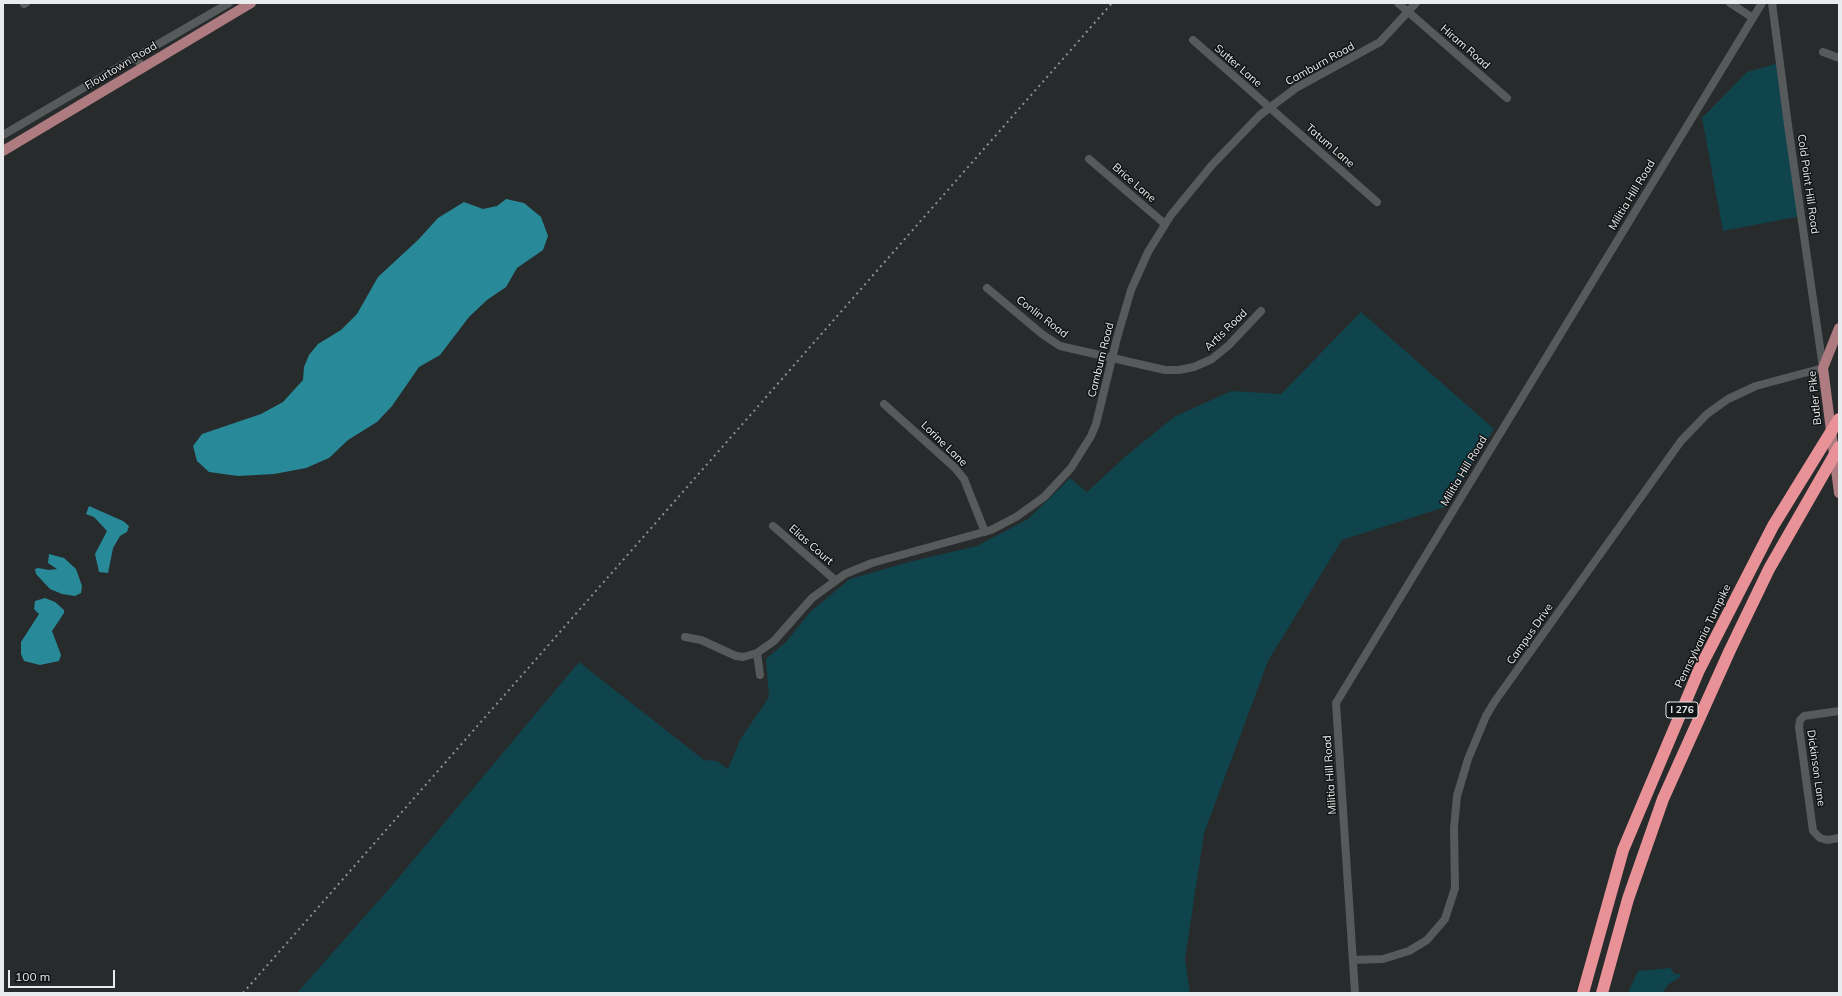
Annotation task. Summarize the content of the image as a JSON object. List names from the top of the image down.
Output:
{
  "streets": {
    "highway": ["Pennsylvania Turnpike", "I 276"],
    "main road": ["Flourtown Road", "Butler Pike"],
    "street": [
      "Hiram Road",
      "Camburn Road",
      "Sutter Lane",
      "Tatum Lane",
      "Brice Lane",
      "Cold Point Hill Road",
      "Militia Hill Road",
      "Conlin Road",
      "Artis Road",
      "Lorine Lane",
      "Elias Court",
      "Campus Drive",
      "Dickinson Lane"
    ]
  },
  "crossings": [
    ["Hiram Road", "Camburn Road"],
    ["Camburn Road", "Sutter Lane"],
    ["Camburn Road", "Tatum Lane"],
    ["Camburn Road", "Brice Lane"],
    ["Camburn Road", "Conlin Road"],
    ["Camburn Road", "Artis Road"],
    ["Camburn Road", "Lorine Lane"],
    ["Camburn Road", "Elias Court"],
    ["Sutter Lane", "Tatum Lane"],
    ["Cold Point Hill Road", "Butler Pike"],
    ["Cold Point Hill Road", "Campus Drive"],
    ["Militia Hill Road", "Campus Drive"],
    ["Conlin Road", "Artis Road"],
    ["Butler Pike", "Campus Drive"]
  ],
  "scale_bar": "100 m"
}
